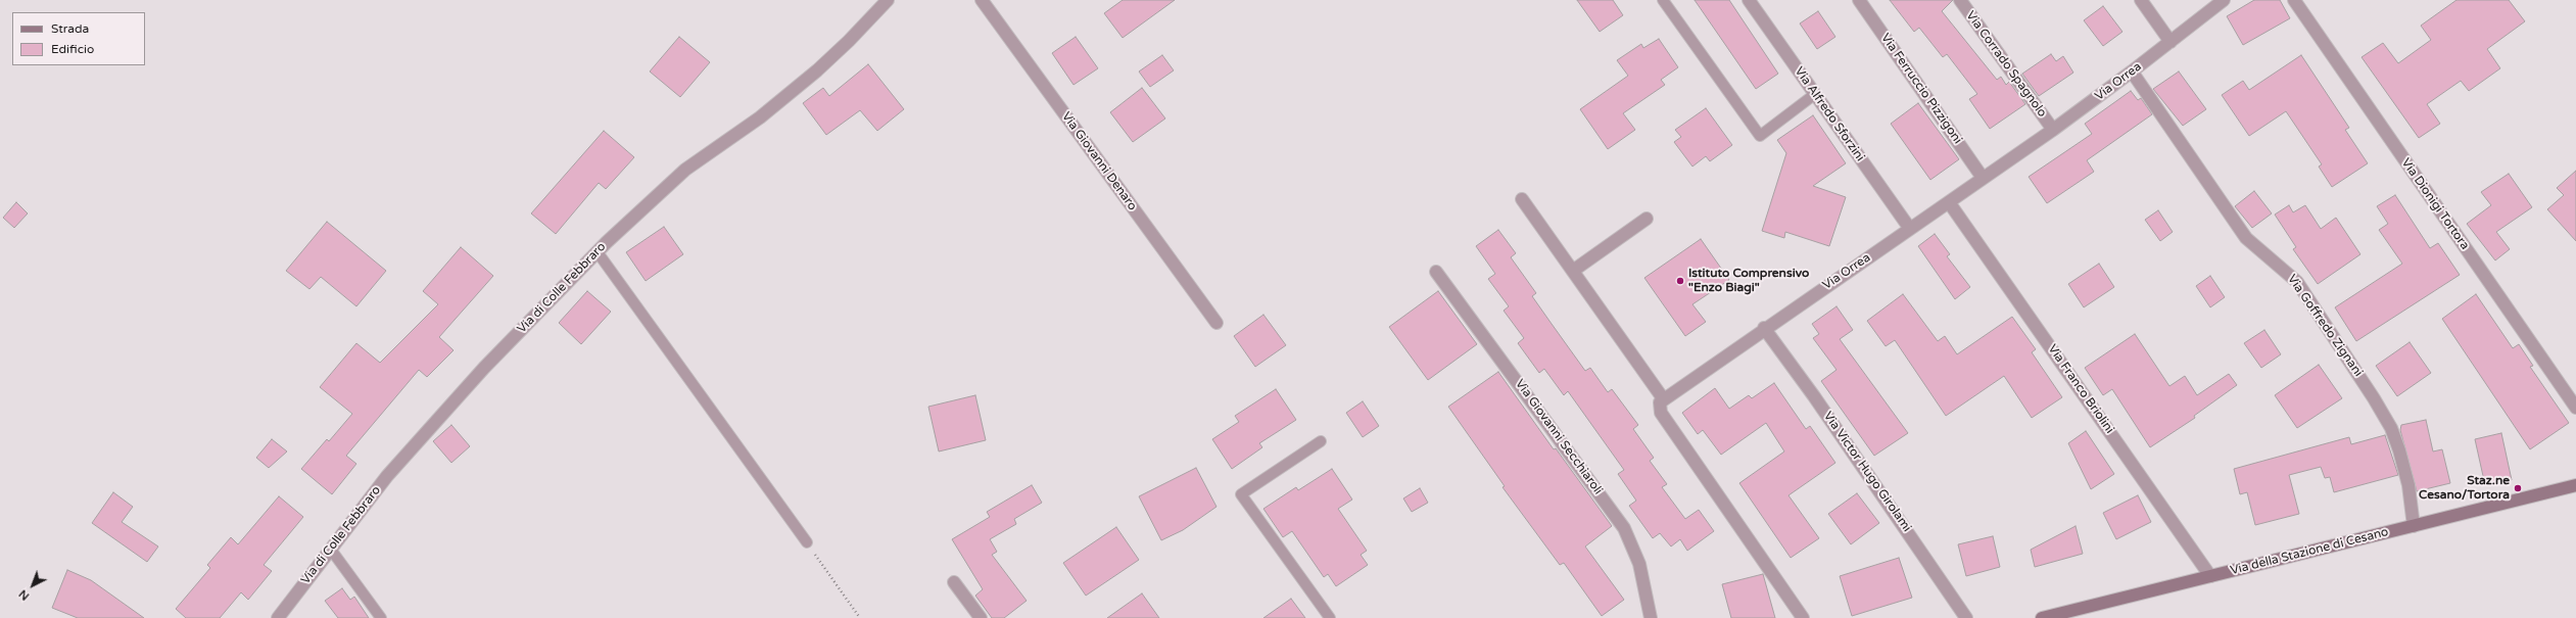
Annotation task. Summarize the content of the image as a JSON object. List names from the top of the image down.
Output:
{
  "streets": {
    "street": [
      "Via Corrado Spagnolo",
      "Via Orrea",
      "Via Ferruccio Pizzigoni",
      "Via Alfredo Sforzini",
      "Via Giovanni Denaro",
      "Via Dionigi Tortora",
      "Via di Colle Febbraro",
      "Via Goffredo Zignani",
      "Via Franco Briolini",
      "Via Giovanni Secchiaroli",
      "Via Victor Hugo Girolami",
      "Via della Stazione di Cesano"
    ]
  },
  "crossings": [
    ["Via Corrado Spagnolo", "Via Orrea"],
    ["Via Orrea", "Via Ferruccio Pizzigoni"],
    ["Via Orrea", "Via Alfredo Sforzini"],
    ["Via Orrea", "Via Goffredo Zignani"],
    ["Via Orrea", "Via Franco Briolini"],
    ["Via Orrea", "Via Victor Hugo Girolami"],
    ["Via Goffredo Zignani", "Via della Stazione di Cesano"],
    ["Via Franco Briolini", "Via della Stazione di Cesano"]
  ],
  "places": ["Istituto Comprensivo \"Enzo Biagi\"", "Staz.ne Cesano/Tortora"],
  "legend": ["Strada", "Edificio"],
  "north": "bottom left"
}
